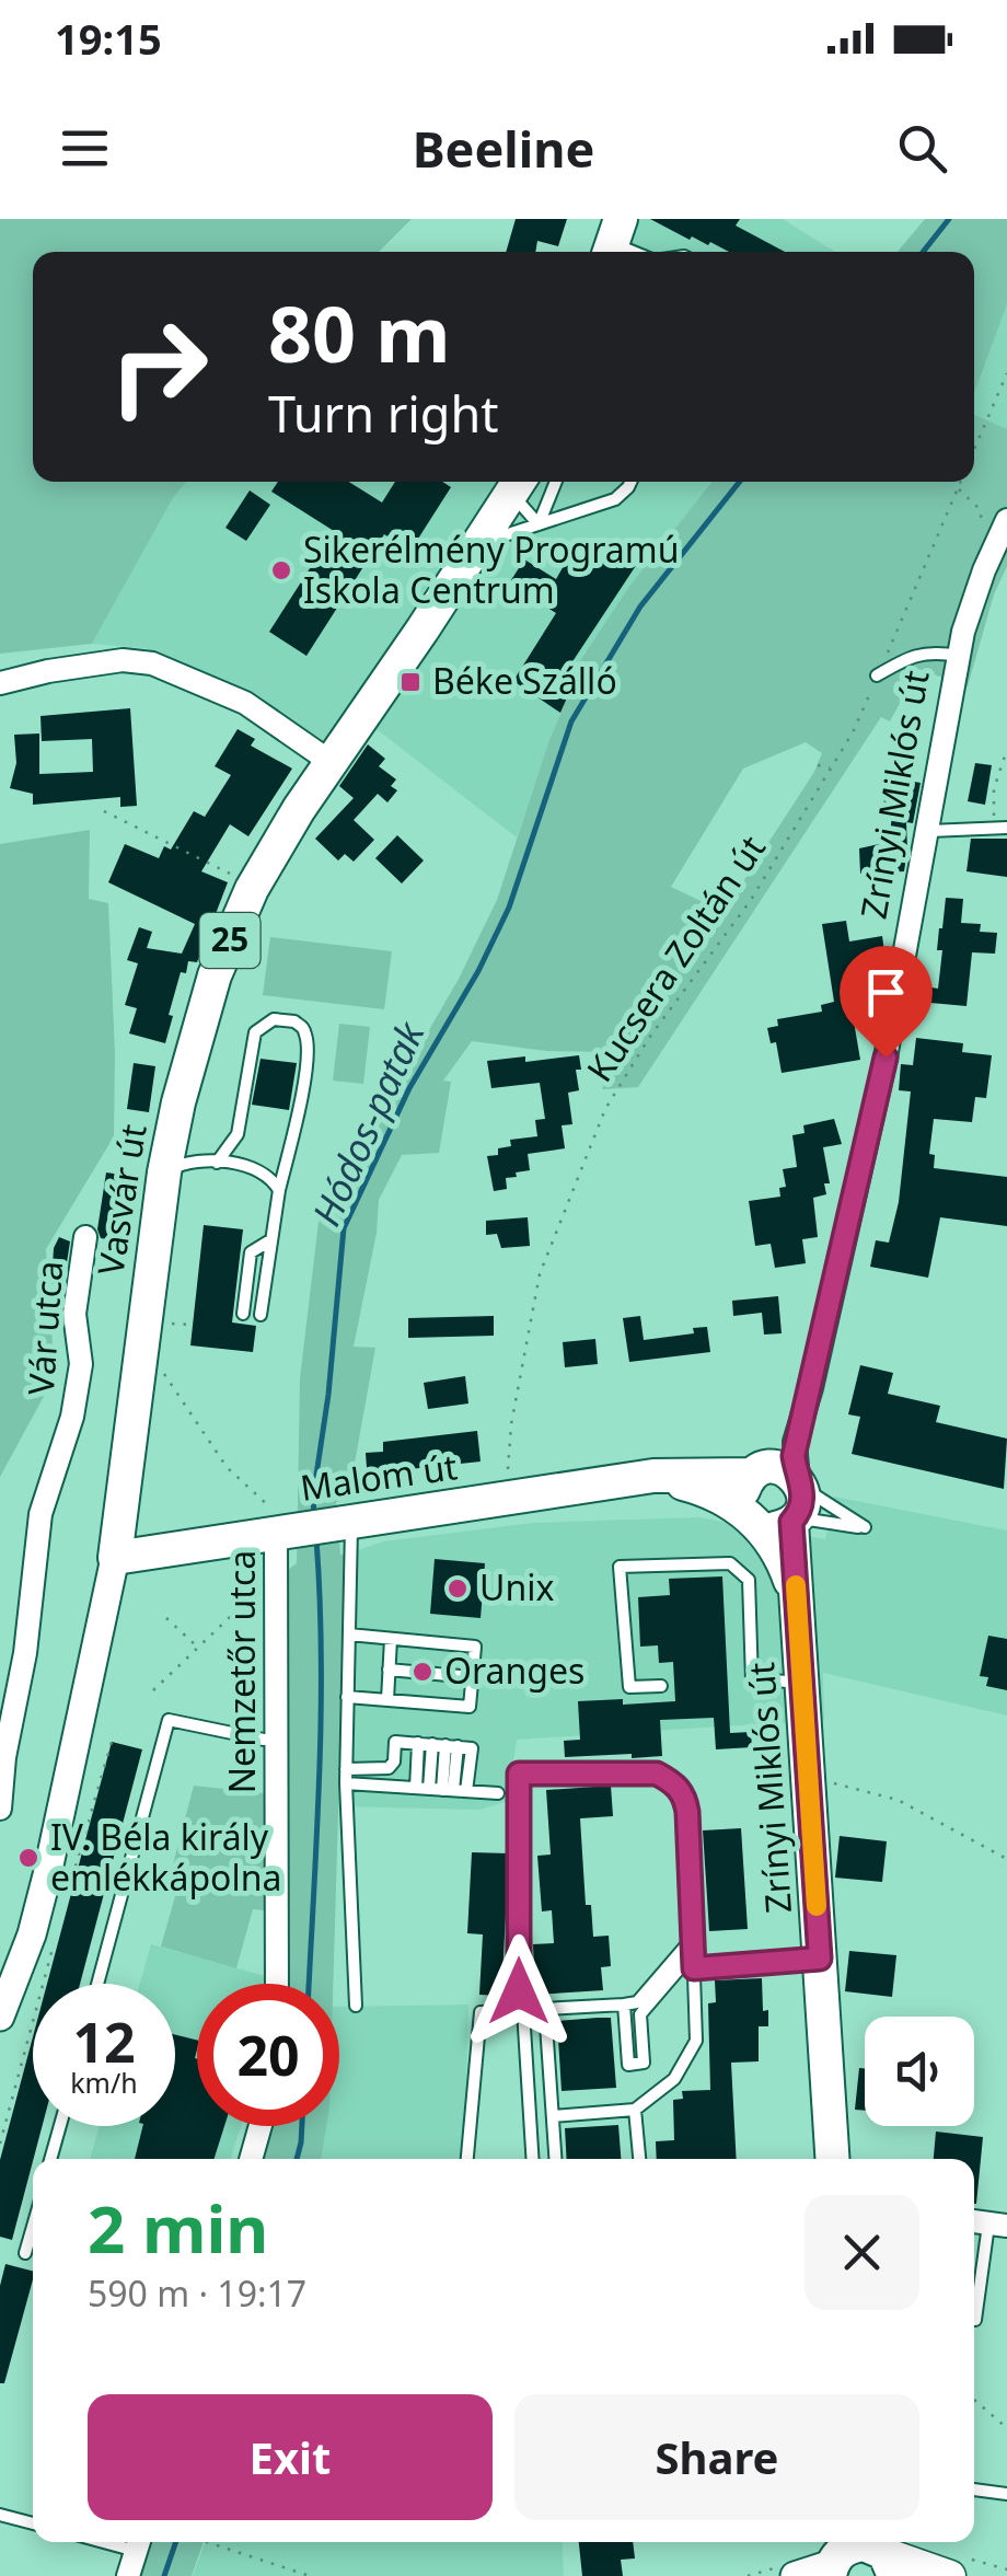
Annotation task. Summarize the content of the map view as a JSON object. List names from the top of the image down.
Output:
{
  "streets": {
    "main road": [
      "Zrínyi Miklós út",
      "25",
      "Vasvár út",
      "Malom út"
    ],
    "street": ["Vár utca", "Nemzetőr utca"],
    "path": ["Kucsera Zoltán út"]
  },
  "crossings": [
    ["Zrínyi Miklós út", "Malom út"],
    ["25", "Vasvár út"],
    ["25", "Malom út"],
    ["Kucsera Zoltán út", "Malom út"],
    ["Vasvár út", "Malom út"],
    ["Malom út", "Nemzetőr utca"]
  ],
  "water": ["Hódos-patak"],
  "places": {
    "other": [
      "Sikerélmény Programú Iskola Centrum",
      "Unix",
      "Oranges",
      "IV. Béla király emlékkápolna"
    ],
    "transit": ["Béke Szálló"]
  },
  "page": {
    "status": "19:15",
    "header": "Beeline",
    "turn": ["80 m", "Turn right"],
    "speed": "12 km/h",
    "limit": "20",
    "heading": ["2 min", "590 m · 19:17"],
    "buttons": ["Exit", "Share"]
  }
}
